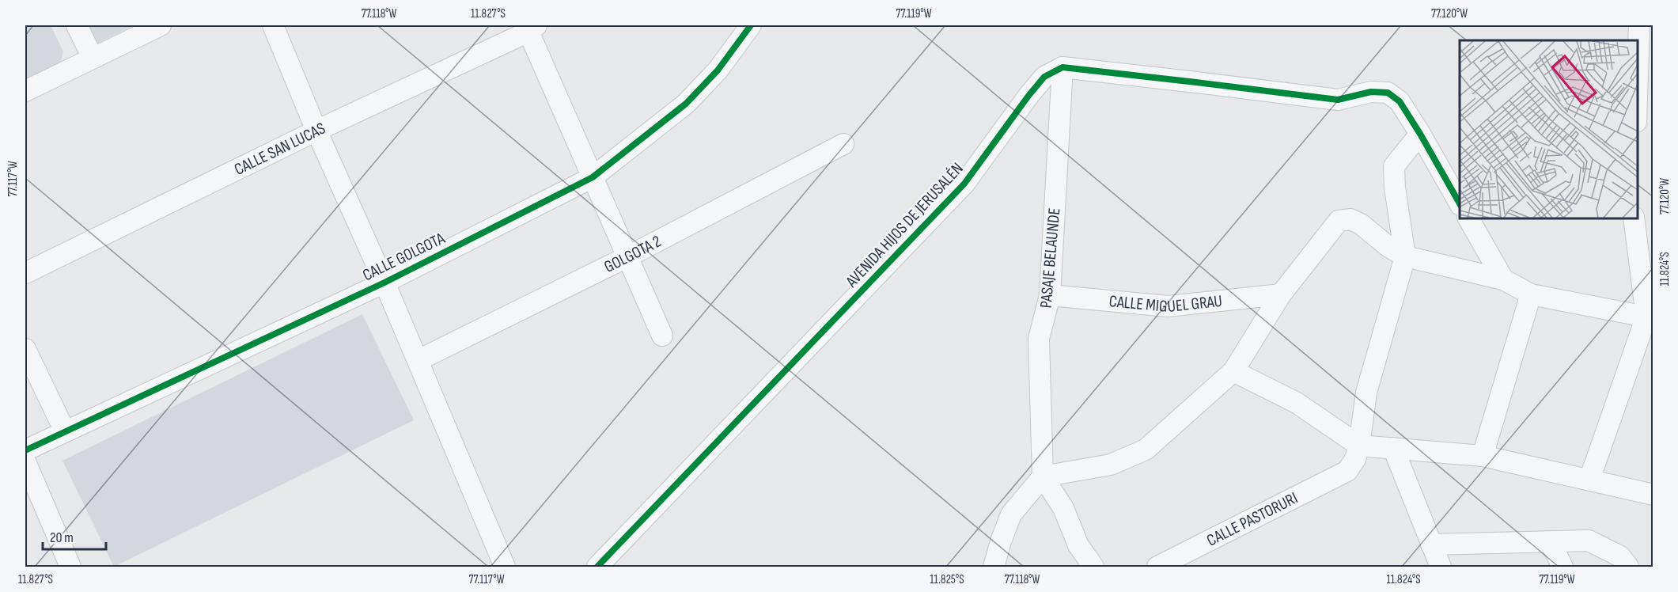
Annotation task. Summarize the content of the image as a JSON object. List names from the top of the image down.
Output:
{
  "streets": {
    "street": [
      "CALLE SAN LUCAS",
      "AVENIDA HIJOS DE JERUSALÉN",
      "GOLGOTA 2",
      "CALLE GOLGOTA",
      "PASAJE BELAUNDE",
      "CALLE MIGUEL GRAU",
      "CALLE PASTORURI"
    ]
  },
  "crossings": [
    ["AVENIDA HIJOS DE JERUSALÉN", "PASAJE BELAUNDE"],
    ["PASAJE BELAUNDE", "CALLE MIGUEL GRAU"]
  ],
  "scale_bar": "20 m",
  "coordinates": [
    "77.118°W",
    "11.827°S",
    "77.119°W",
    "77.120°W",
    "77.117°W",
    "11.824°S",
    "11.825°S"
  ]
}
